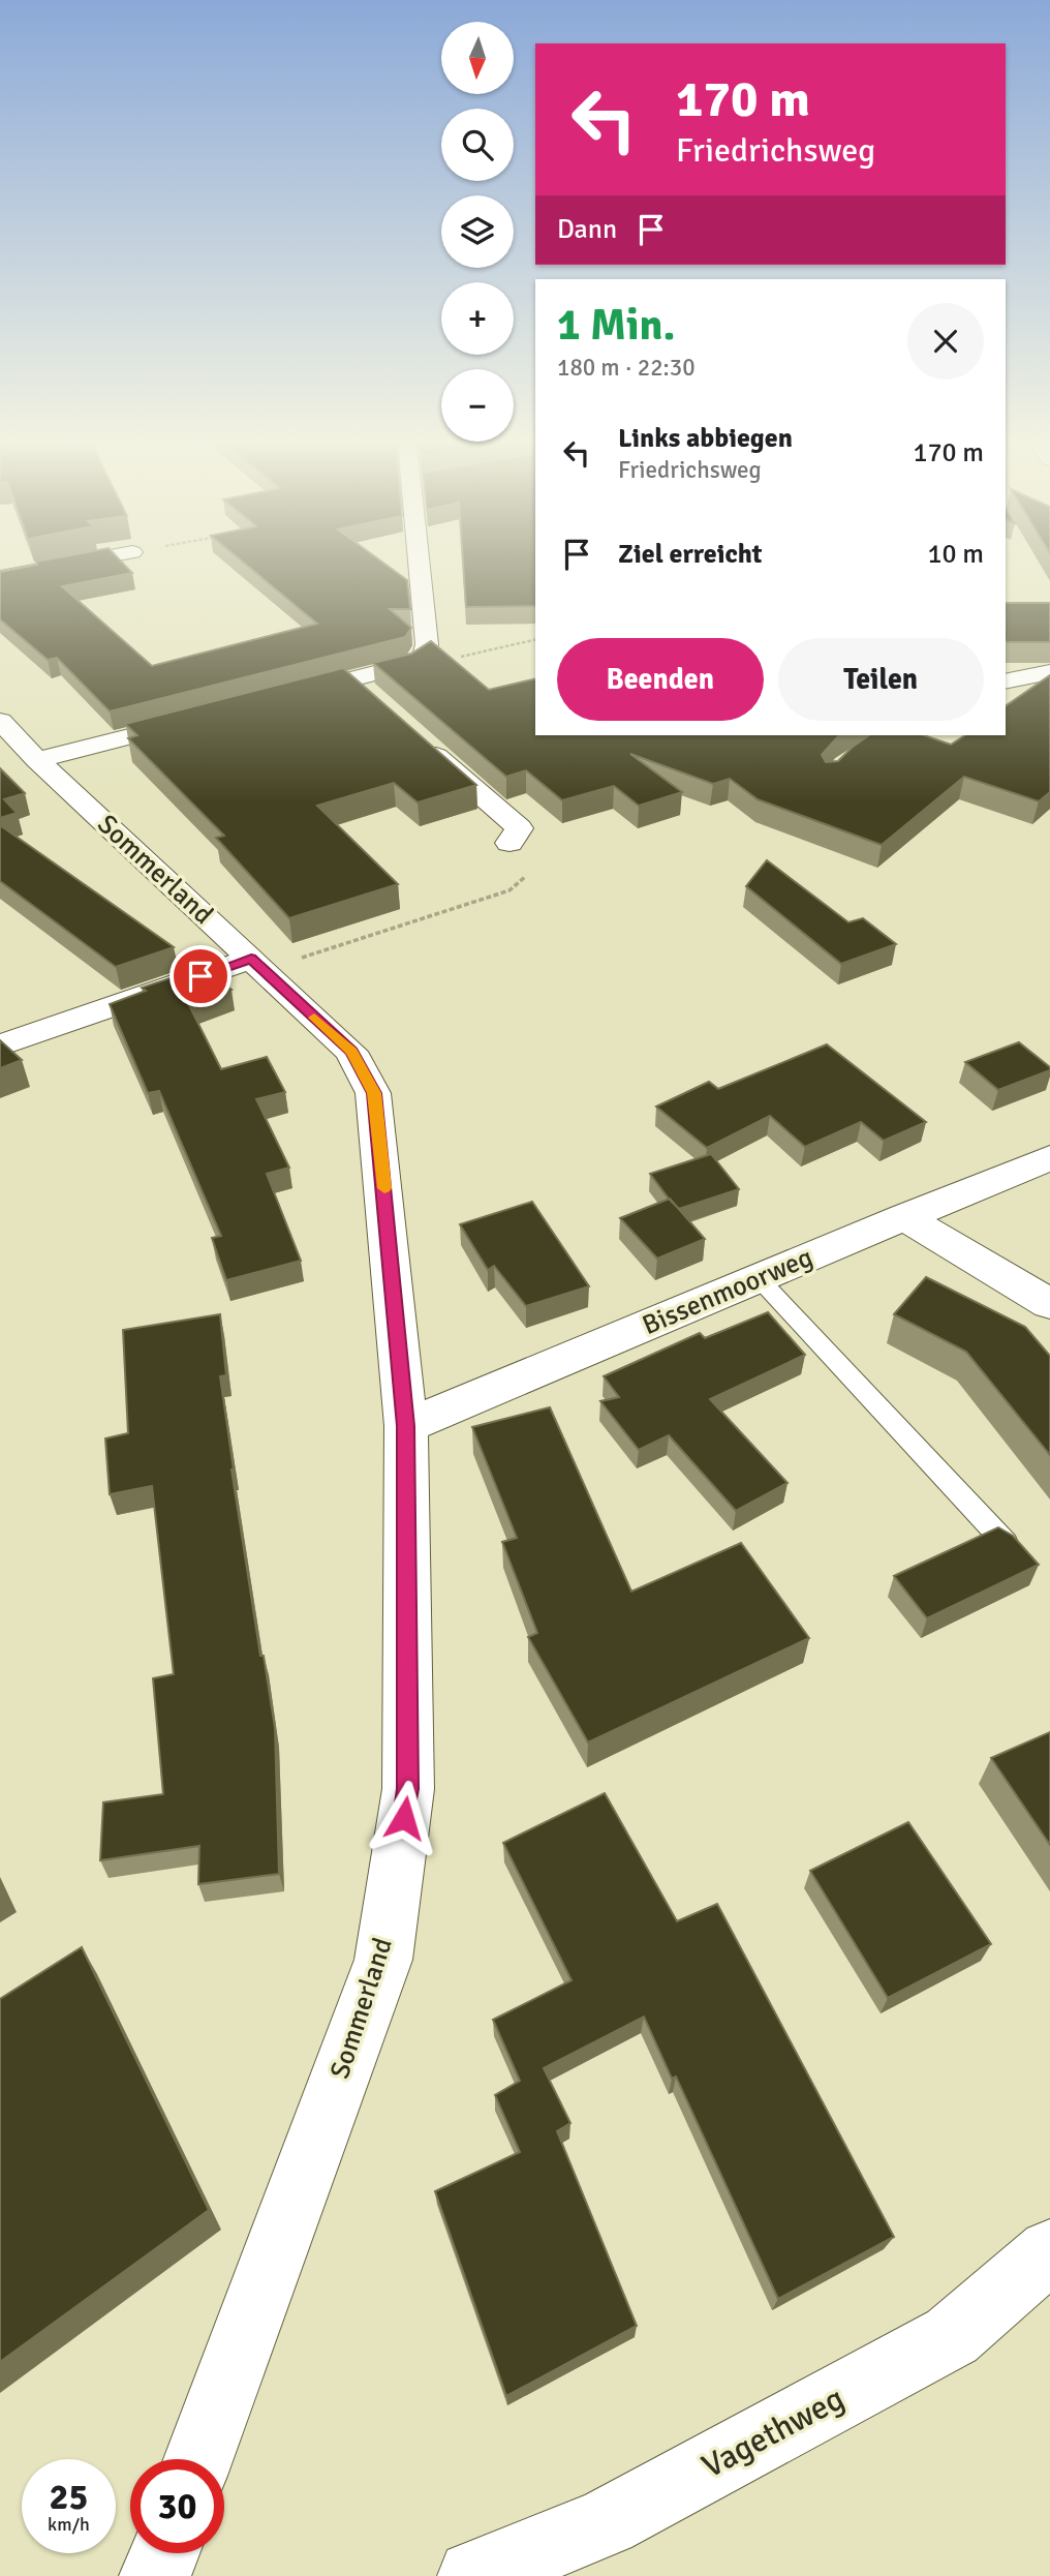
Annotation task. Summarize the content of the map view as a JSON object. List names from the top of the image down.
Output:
{
  "streets": {
    "street": ["Sommerland", "Bissenmoorweg", "Vagethweg"]
  },
  "crossings": [
    ["Sommerland", "Bissenmoorweg"]
  ],
  "north": "bottom",
  "page": {
    "map_buttons": ["+", "−"],
    "turn": ["170 m", "Friedrichsweg"],
    "then": "Dann",
    "heading": ["1 Min.", "180 m · 22:30"],
    "list": [
      {
        "name": "Links abbiegen",
        "note": "Friedrichsweg",
        "value": "170 m"
      },
      {
        "name": "Ziel erreicht",
        "value": "10 m"
      }
    ],
    "buttons": ["Beenden", "Teilen"],
    "speed": "25 km/h",
    "limit": "30"
  }
}
